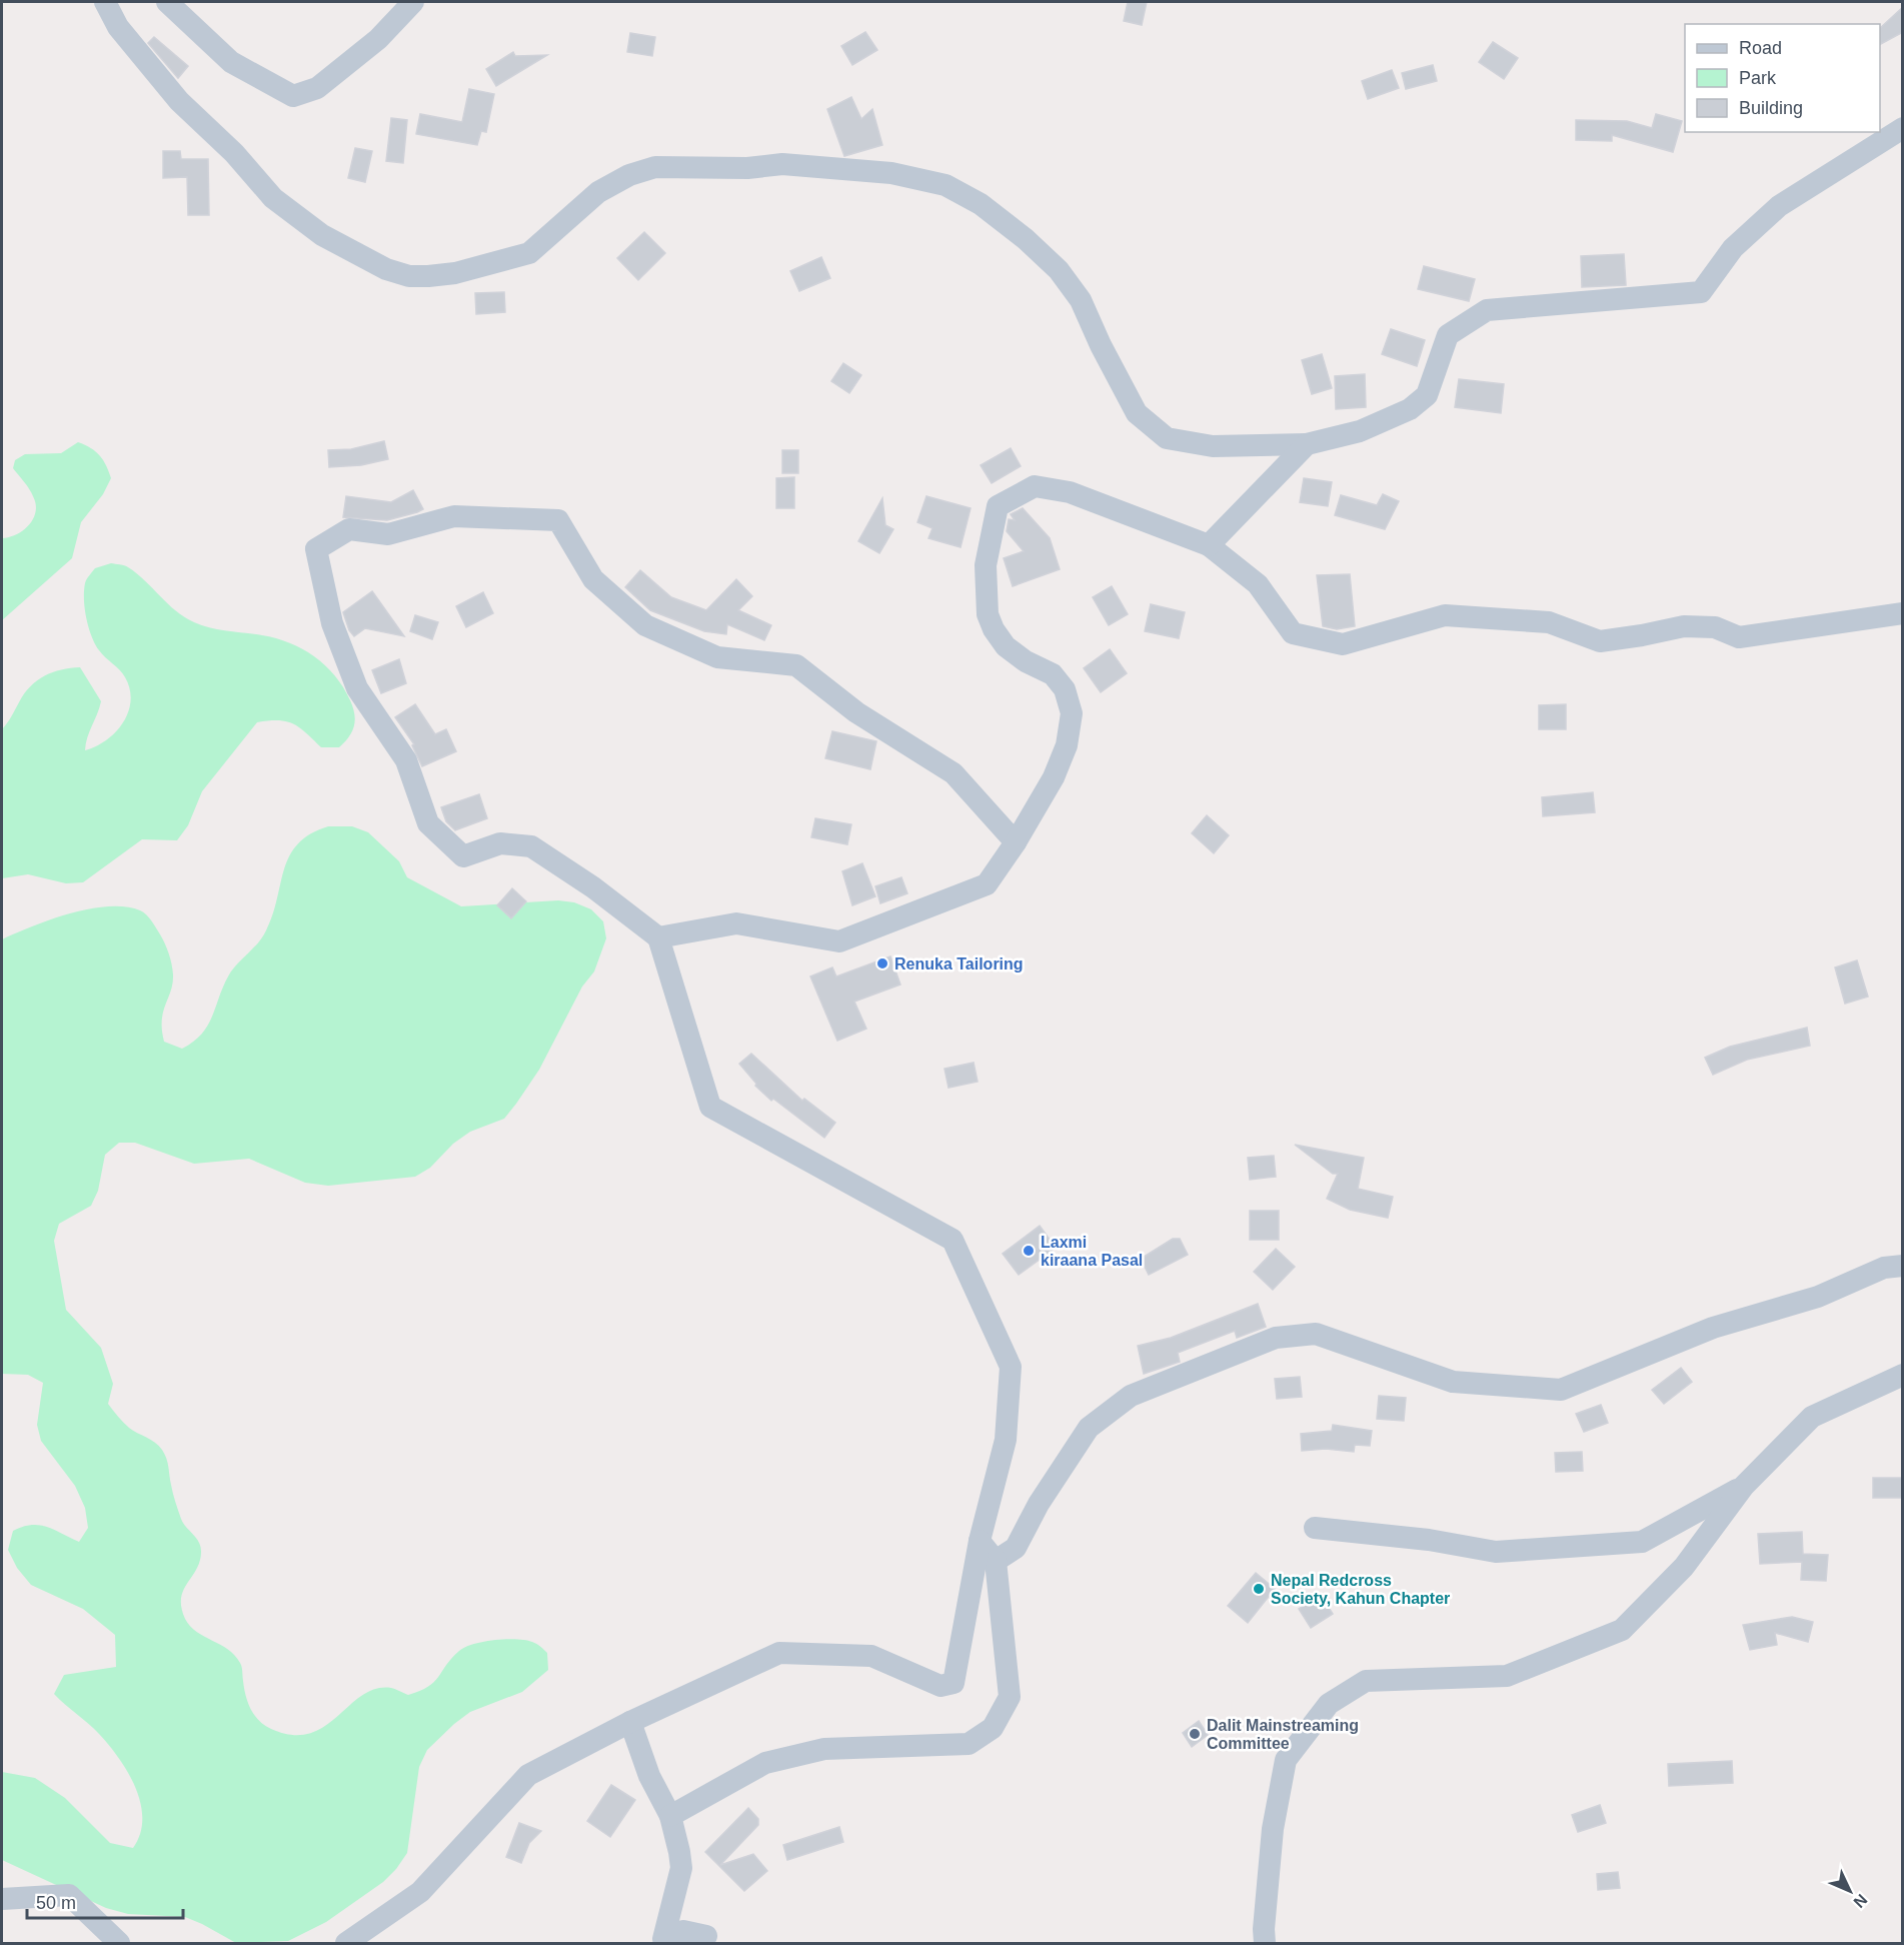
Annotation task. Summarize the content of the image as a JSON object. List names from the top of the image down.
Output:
{
  "places": [
    "Renuka Tailoring",
    "Laxmi kiraana Pasal",
    "Nepal Redcross Society, Kahun Chapter",
    "Dalit Mainstreaming Committee"
  ],
  "legend": ["Road", "Park", "Building"],
  "scale_bar": "50 m",
  "north": "bottom right"
}
